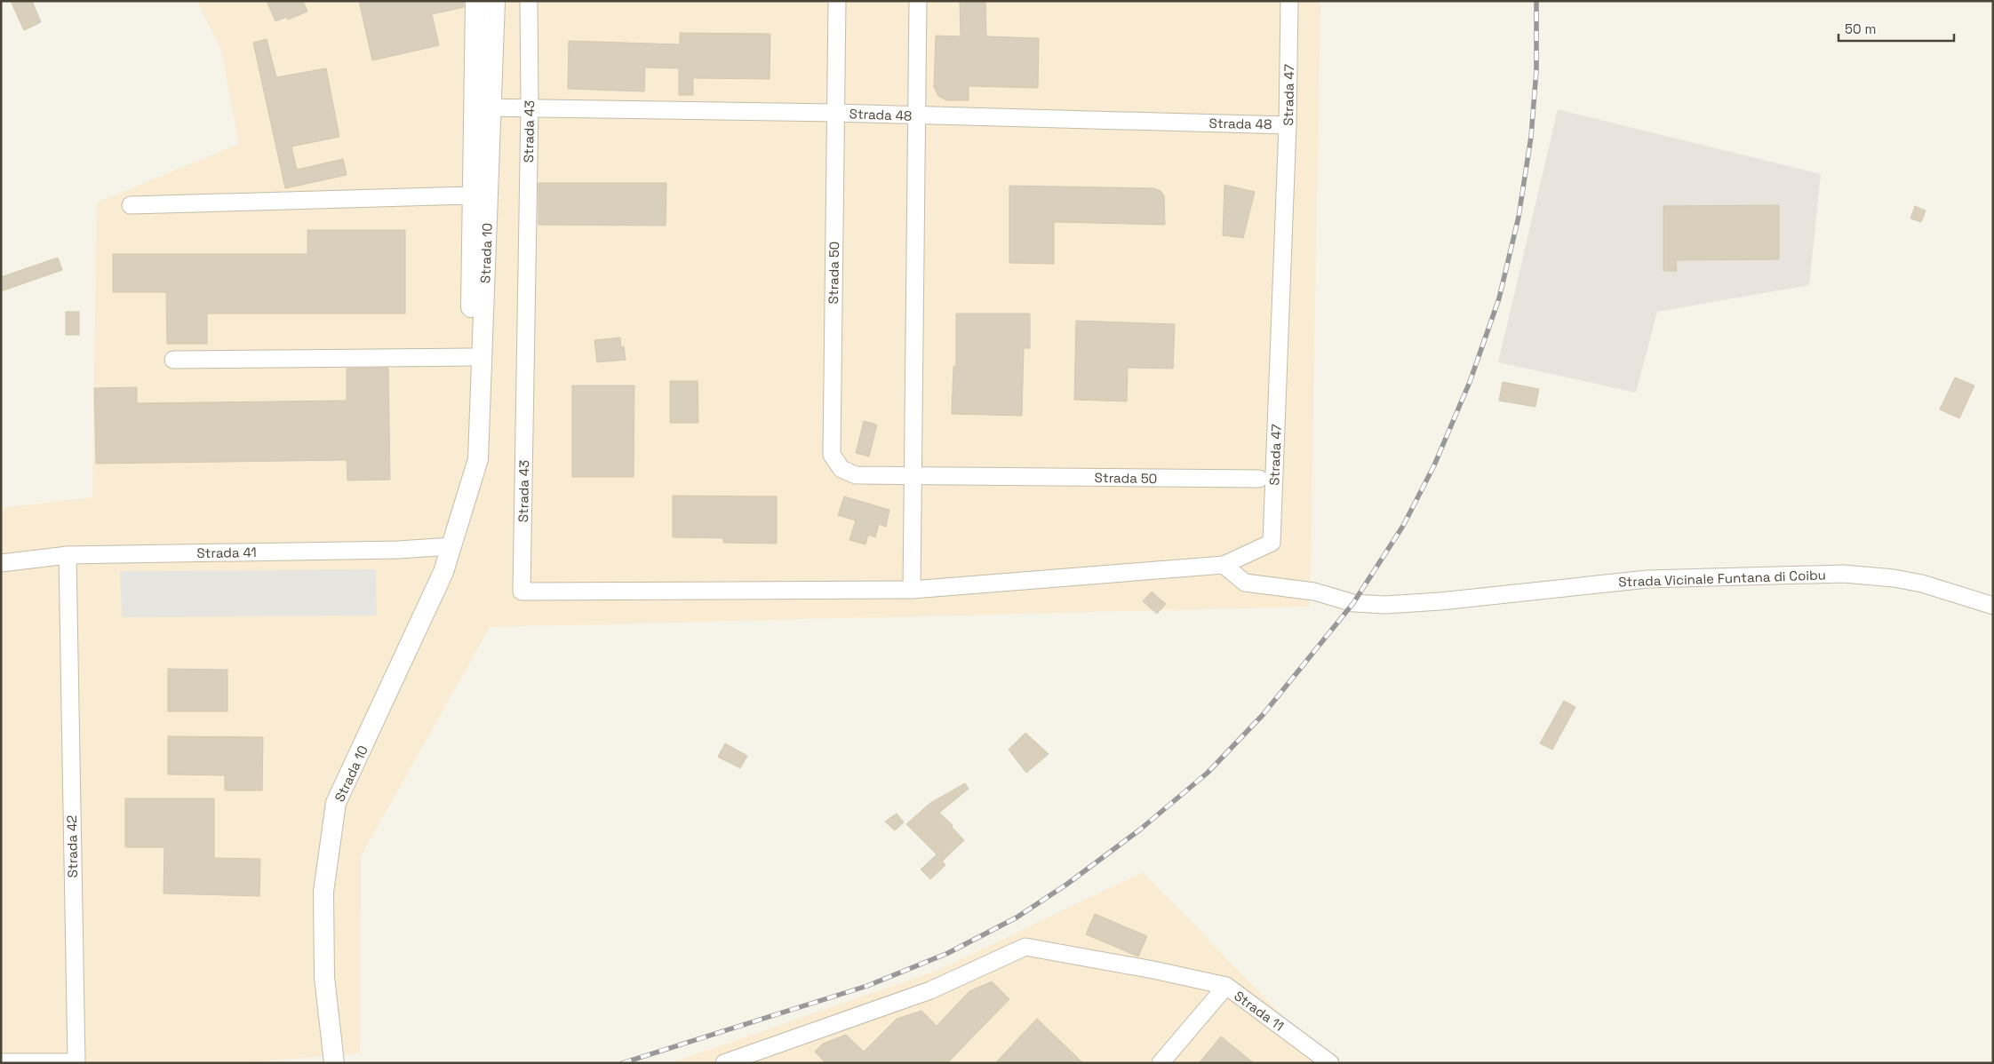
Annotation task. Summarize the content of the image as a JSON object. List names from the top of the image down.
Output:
{
  "streets": {
    "street": [
      "Strada 47",
      "Strada 48",
      "Strada 43",
      "Strada 10",
      "Strada 50",
      "Strada 41",
      "Strada Vicinale Funtana di Coibu",
      "Strada 42",
      "Strada 11"
    ]
  },
  "crossings": [
    ["Strada 47", "Strada 48"],
    ["Strada 47", "Strada 43"],
    ["Strada 47", "Strada Vicinale Funtana di Coibu"],
    ["Strada 48", "Strada 43"],
    ["Strada 48", "Strada 10"],
    ["Strada 48", "Strada 50"],
    ["Strada 10", "Strada 41"],
    ["Strada 41", "Strada 42"]
  ],
  "scale_bar": "50 m"
}
